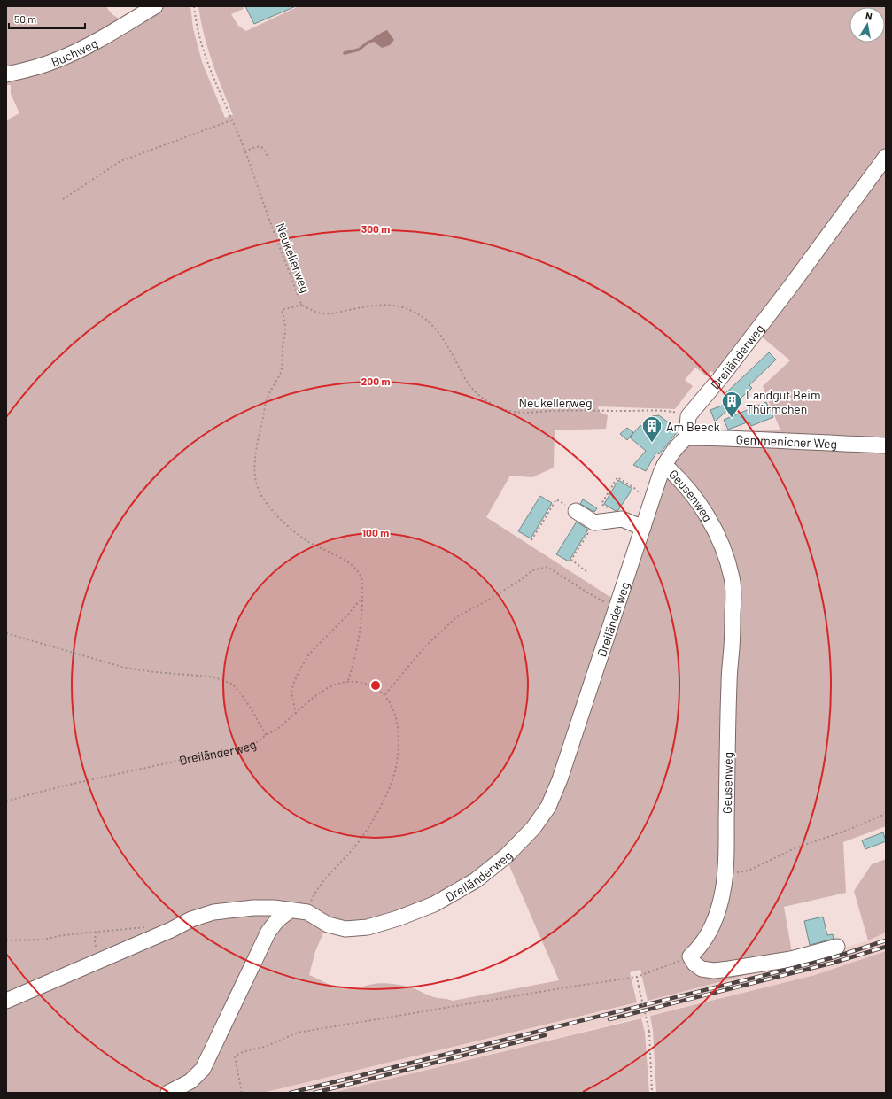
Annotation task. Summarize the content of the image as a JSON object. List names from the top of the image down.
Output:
{
  "streets": {
    "street": [
      "Buchweg",
      "Dreiländerweg",
      "Gemmenicher Weg",
      "Geusenweg"
    ],
    "path": ["Neukellerweg"]
  },
  "crossings": [
    ["Neukellerweg", "Dreiländerweg"],
    ["Dreiländerweg", "Gemmenicher Weg"],
    ["Dreiländerweg", "Geusenweg"]
  ],
  "places": {
    "building": ["Landgut Beim Thürmchen", "Am Beeck"]
  },
  "scale_bar": "50 m",
  "north": "top",
  "rings": ["300 m", "200 m", "100 m"]
}
